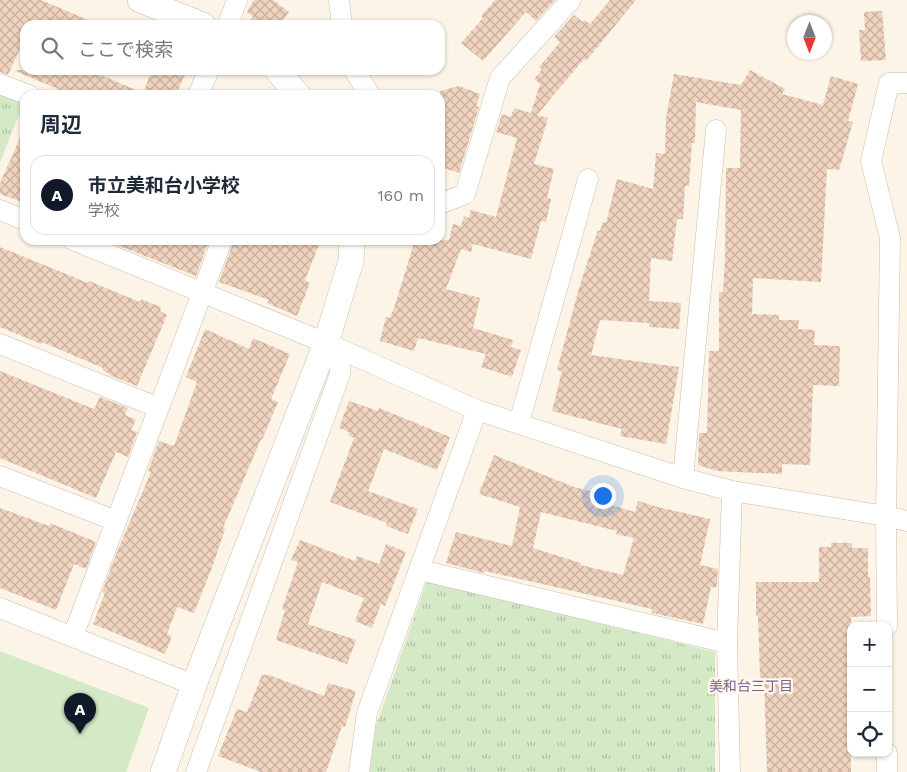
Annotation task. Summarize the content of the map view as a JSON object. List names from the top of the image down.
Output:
{
  "districts": ["美和台三丁目"],
  "north": "bottom",
  "page": {
    "search": "ここで検索",
    "heading": "周辺",
    "list": [
      {
        "mark": "A",
        "name": "市立美和台小学校",
        "note": "学校",
        "value": "160 m"
      }
    ],
    "map_buttons": ["+", "−"],
    "pins": "A"
  }
}
